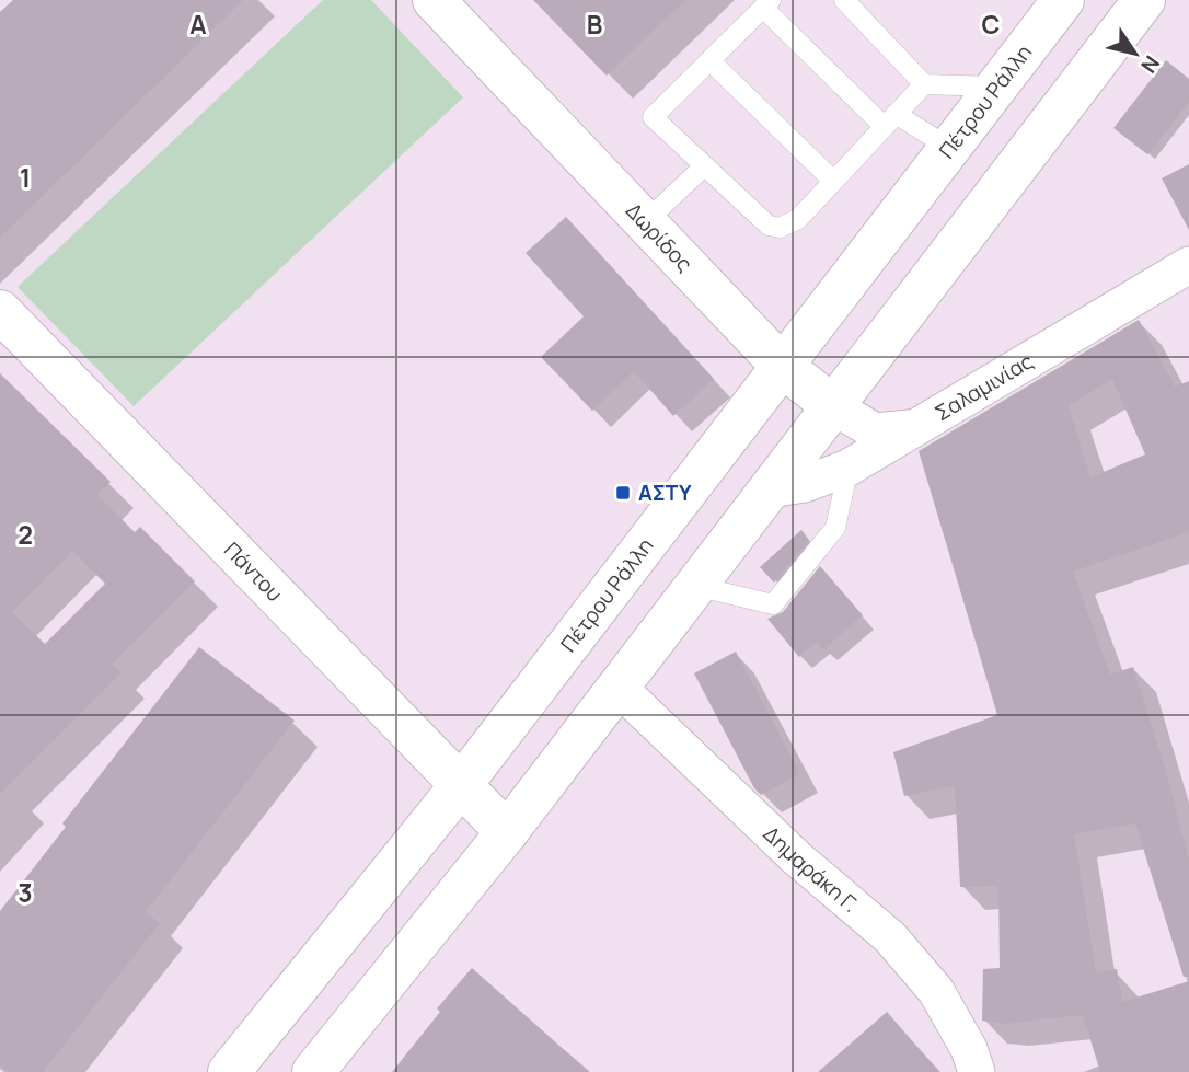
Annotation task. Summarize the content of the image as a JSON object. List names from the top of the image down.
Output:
{
  "streets": {
    "main road": ["Πέτρου Ράλλη", "Δωρίδος", "Πάντου"],
    "street": ["Σαλαμινίας", "Δημαράκη Γ."]
  },
  "crossings": [
    ["Πέτρου Ράλλη", "Δωρίδος"],
    ["Πέτρου Ράλλη", "Πάντου"],
    ["Δωρίδος", "Σαλαμινίας"]
  ],
  "places": {
    "transit": ["ΑΣΤΥ"]
  },
  "north": "bottom right",
  "grid": {
    "columns": ["A", "B", "C"],
    "rows": ["1", "2", "3"]
  }
}
